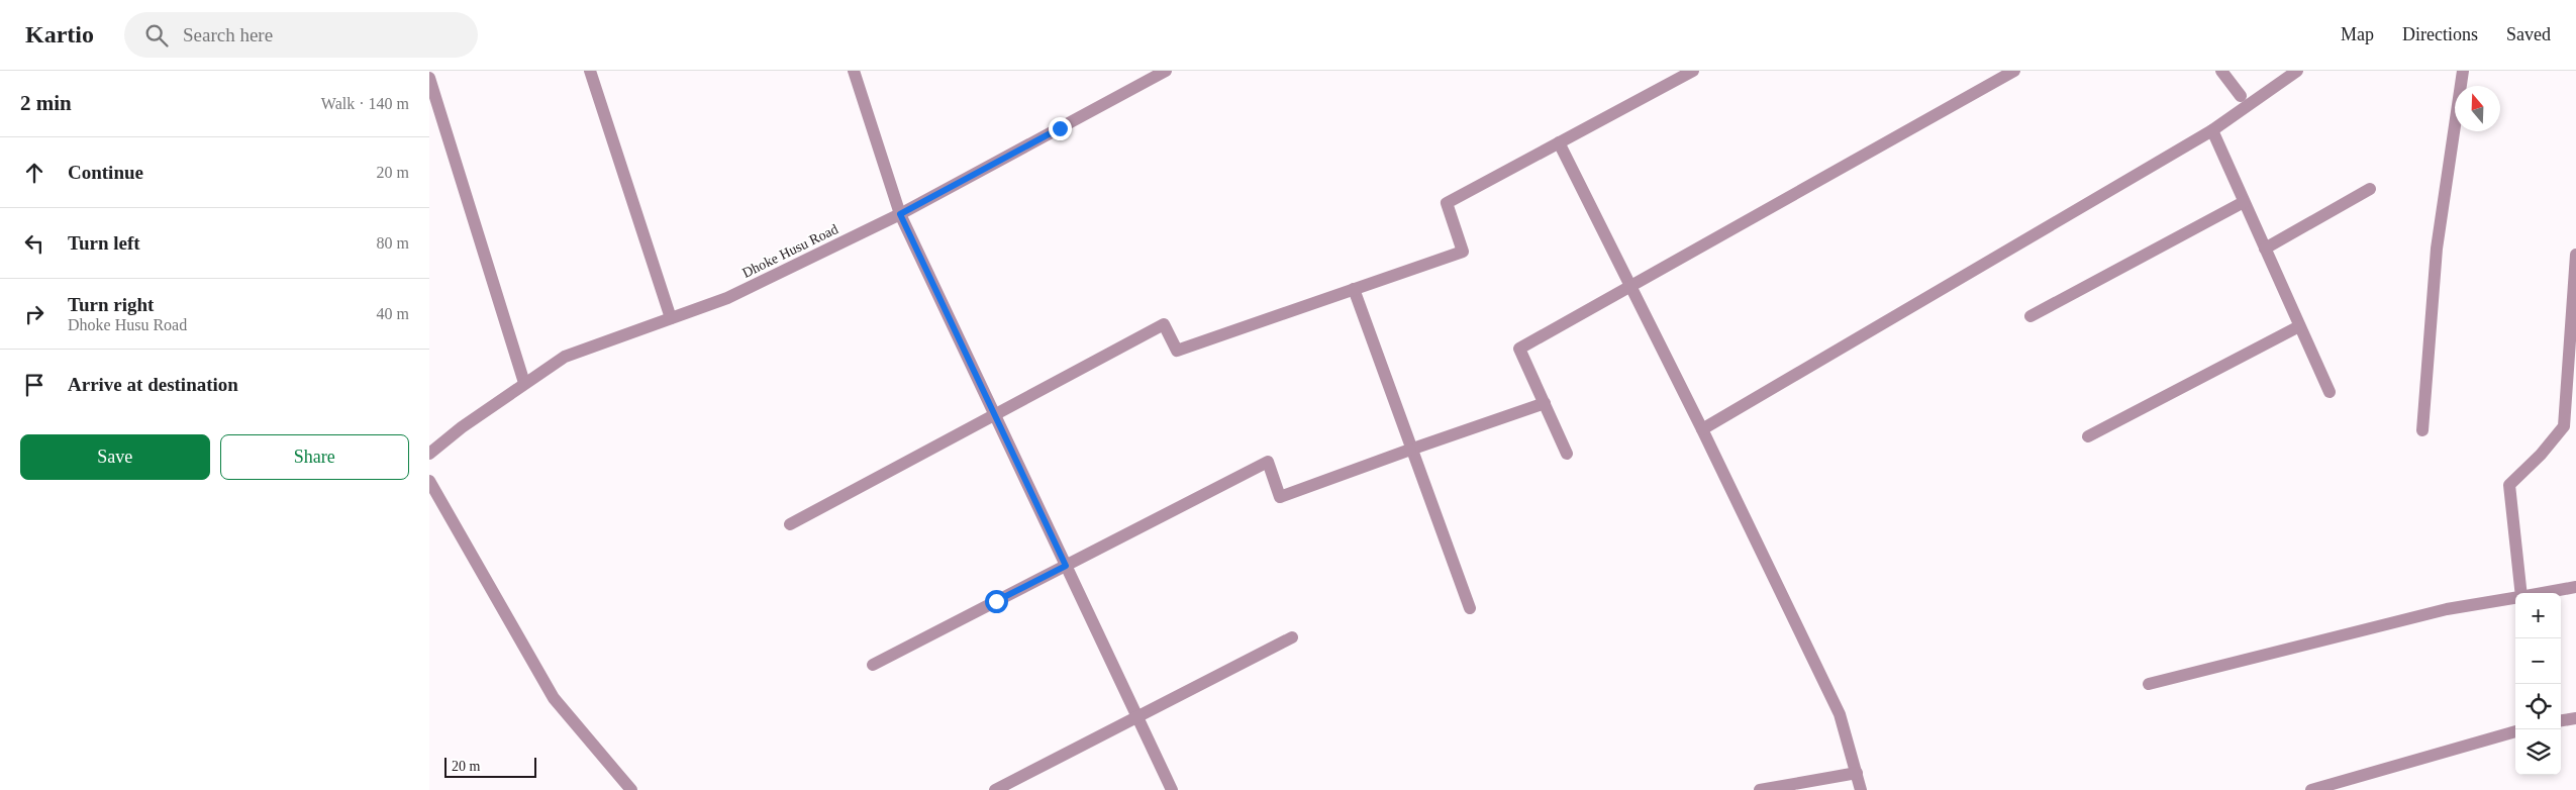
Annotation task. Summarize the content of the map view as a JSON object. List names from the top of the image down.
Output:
{
  "streets": {
    "street": ["Dhoke Husu Road"]
  },
  "scale_bar": "20 m",
  "north": "top",
  "page": {
    "header": "Kartio",
    "search": "Search here",
    "nav": ["Map", "Directions", "Saved"],
    "heading": ["2 min", "Walk · 140 m"],
    "list": [
      ["Continue", "20 m"],
      ["Turn left", "80 m"],
      ["Turn right", "Dhoke Husu Road", "40 m"],
      "Arrive at destination"
    ],
    "buttons": ["Save", "Share"],
    "map_buttons": ["+", "−"],
    "scale": "20 m"
  }
}
